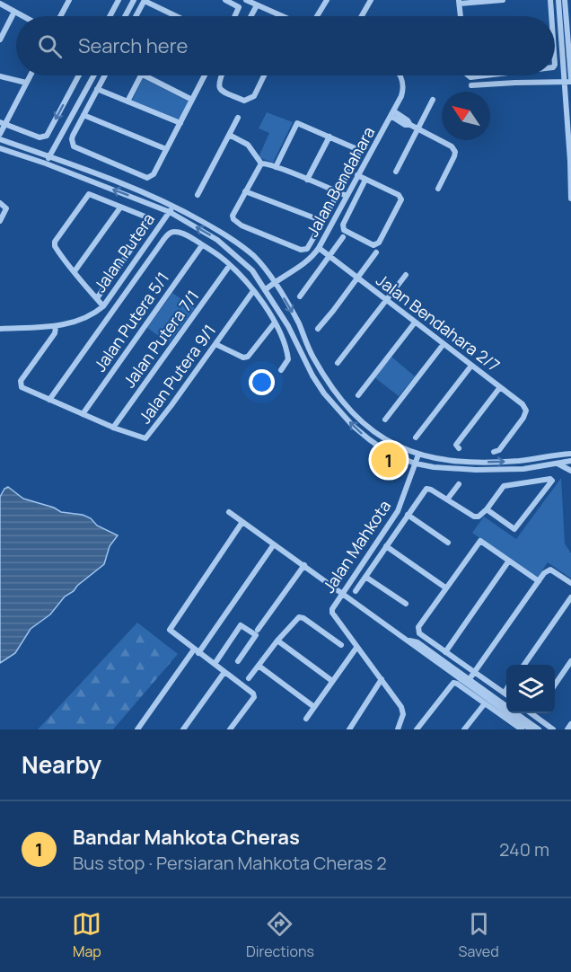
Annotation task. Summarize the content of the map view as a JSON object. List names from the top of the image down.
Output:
{
  "streets": {
    "street": [
      "Jalan Bendahara",
      "Jalan Putera",
      "Jalan Putera 5/1",
      "Jalan Bendahara 2/7",
      "Jalan Putera 7/1",
      "Jalan Putera 9/1",
      "Jalan Mahkota"
    ]
  },
  "crossings": [
    ["Jalan Bendahara", "Jalan Bendahara 2/7"],
    ["Jalan Putera", "Jalan Putera 9/1"],
    ["Jalan Putera 5/1", "Jalan Putera 9/1"],
    ["Jalan Putera 7/1", "Jalan Putera 9/1"]
  ],
  "north": "top left",
  "page": {
    "search": "Search here",
    "pins": "1",
    "heading": "Nearby",
    "list": [
      {
        "mark": "1",
        "name": "Bandar Mahkota Cheras",
        "note": "Bus stop · Persiaran Mahkota Cheras 2",
        "value": "240 m"
      }
    ],
    "nav": ["Map", "Directions", "Saved"]
  }
}
